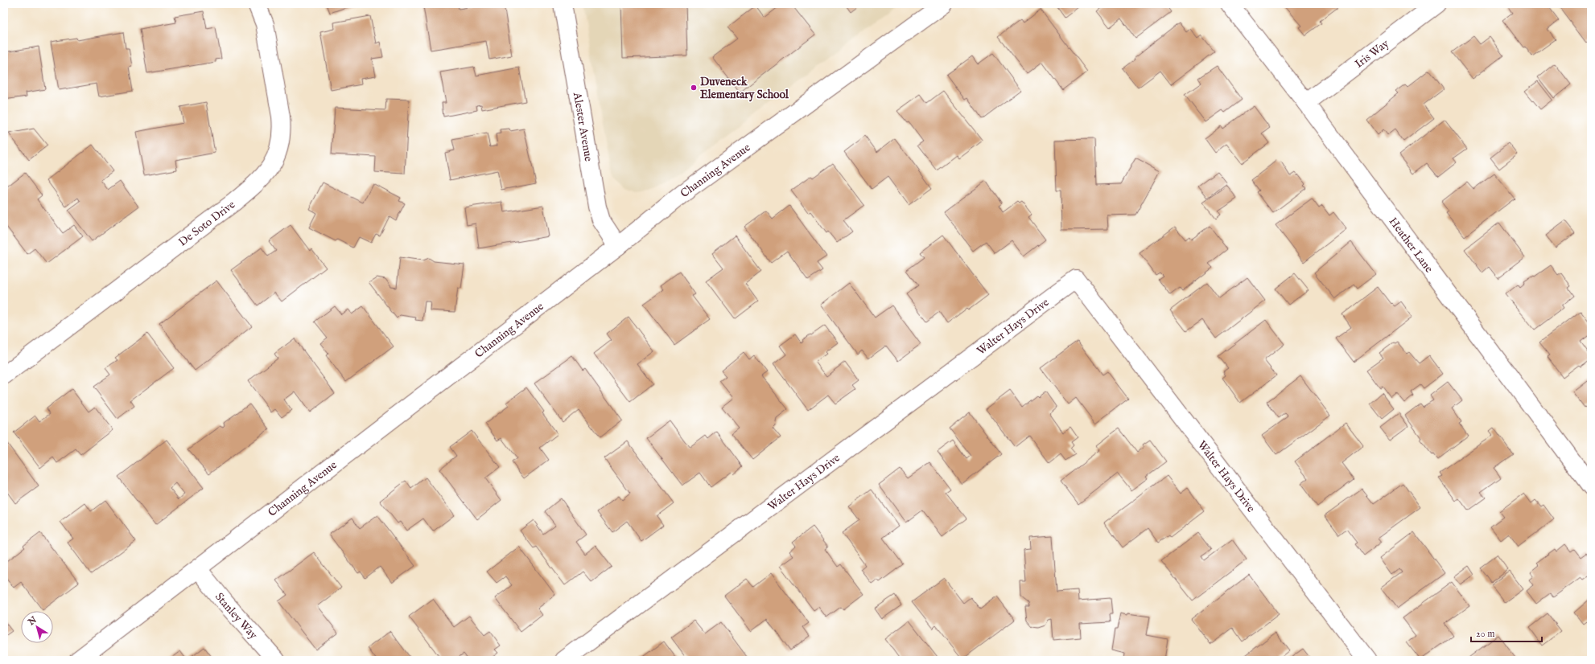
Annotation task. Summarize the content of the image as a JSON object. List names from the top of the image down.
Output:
{
  "streets": {
    "street": [
      "Iris Way",
      "Alester Avenue",
      "Channing Avenue",
      "De Soto Drive",
      "Heather Lane",
      "Walter Hays Drive",
      "Stanley Way"
    ]
  },
  "crossings": [
    ["Iris Way", "Heather Lane"],
    ["Alester Avenue", "Channing Avenue"],
    ["Channing Avenue", "Stanley Way"]
  ],
  "places": ["Duveneck Elementary School"],
  "scale_bar": "20 m",
  "north": "top left"
}
